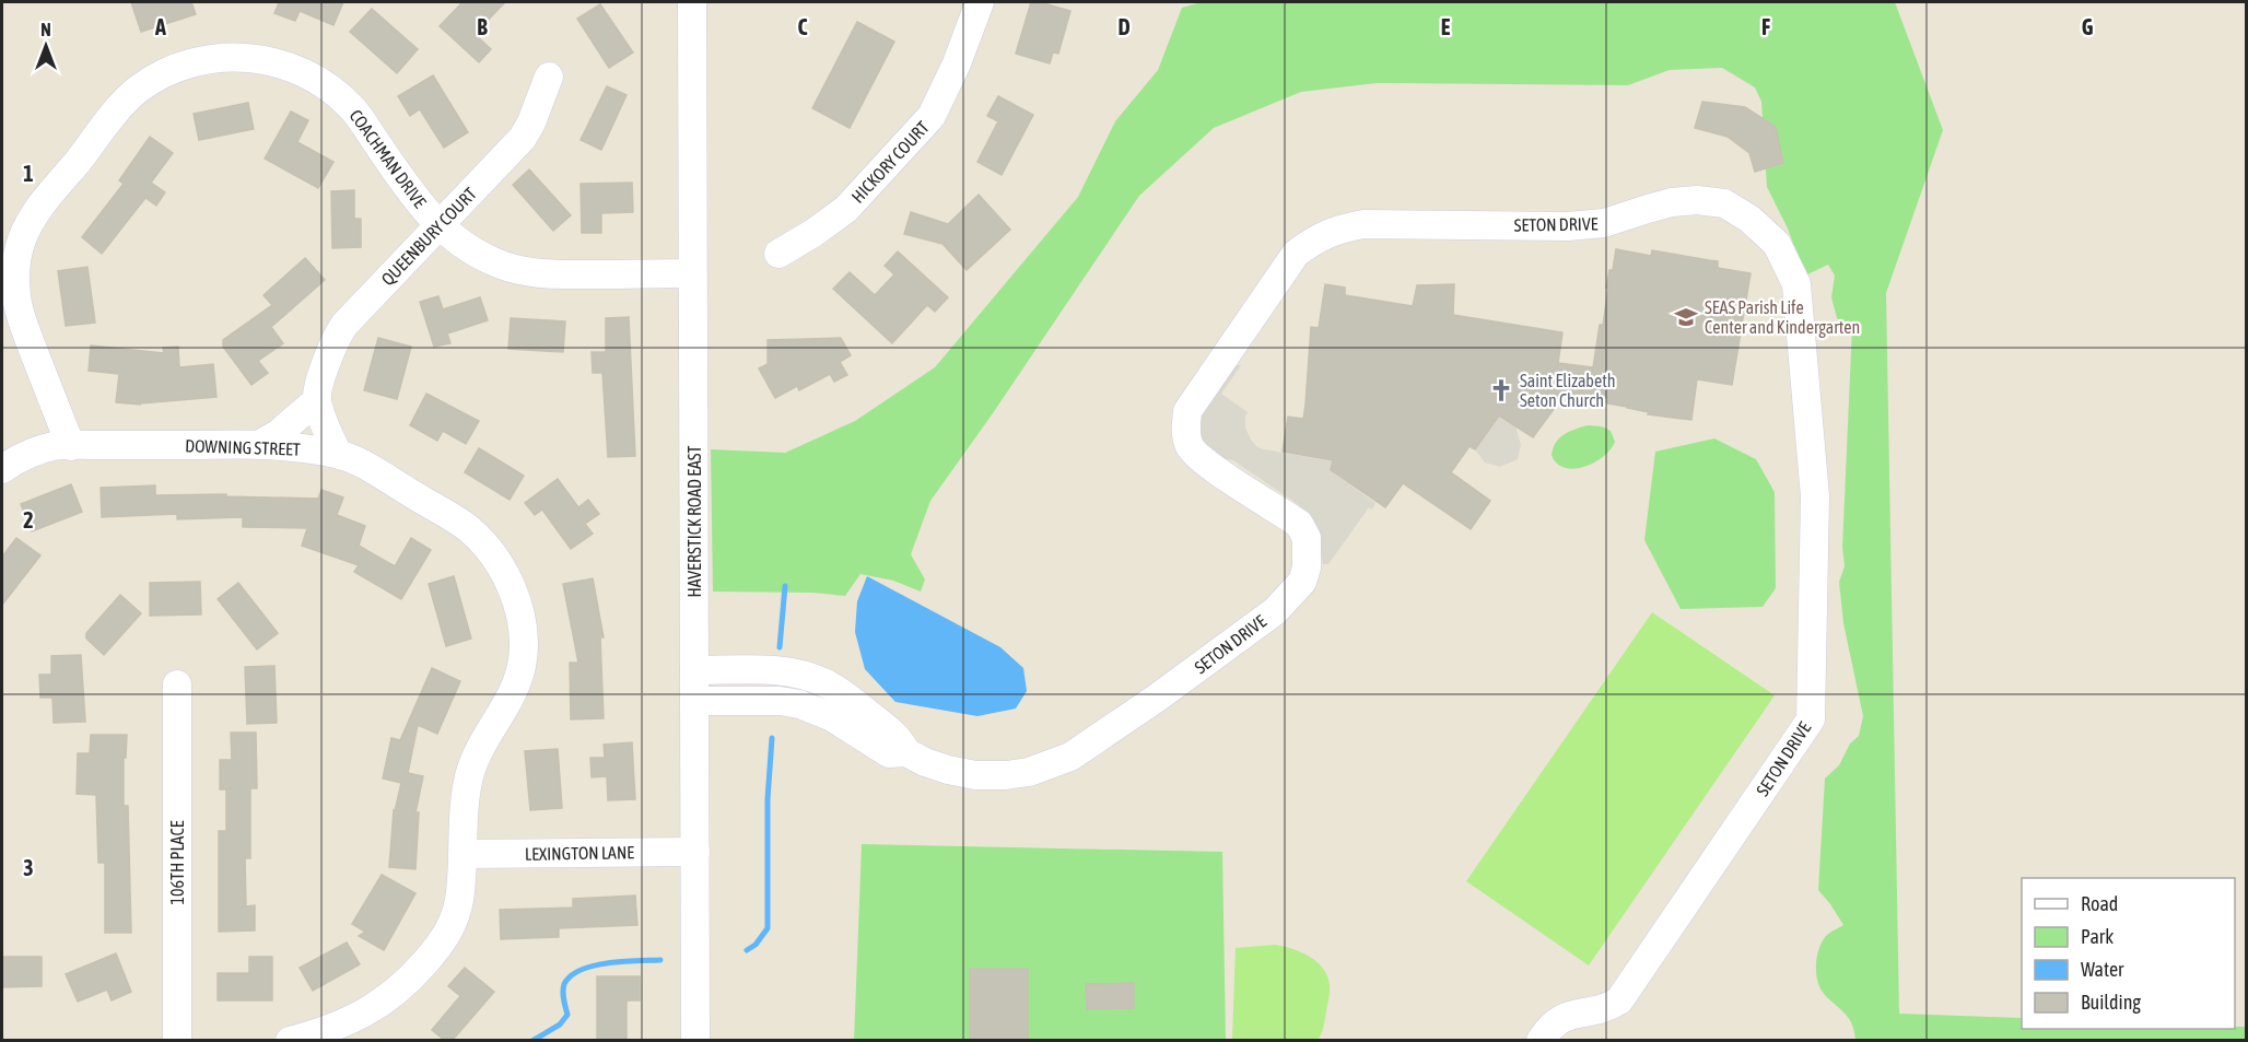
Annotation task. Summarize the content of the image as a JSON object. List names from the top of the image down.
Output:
{
  "streets": {
    "street": [
      "COACHMAN DRIVE",
      "HICKORY COURT",
      "SETON DRIVE",
      "QUEENBURY COURT",
      "DOWNING STREET",
      "HAVERSTICK ROAD EAST",
      "LEXINGTON LANE",
      "106TH PLACE"
    ]
  },
  "crossings": [
    ["COACHMAN DRIVE", "QUEENBURY COURT"],
    ["COACHMAN DRIVE", "DOWNING STREET"],
    ["COACHMAN DRIVE", "HAVERSTICK ROAD EAST"],
    ["SETON DRIVE", "HAVERSTICK ROAD EAST"],
    ["DOWNING STREET", "LEXINGTON LANE"],
    ["HAVERSTICK ROAD EAST", "LEXINGTON LANE"]
  ],
  "places": {
    "school or university": ["SEAS Parish Life Center and Kindergarten"],
    "church": ["Saint Elizabeth Seton Church"]
  },
  "legend": [
    "Road",
    "Park",
    "Water",
    "Building"
  ],
  "north": "top",
  "grid": {
    "columns": [
      "A",
      "B",
      "C",
      "D",
      "E",
      "F",
      "G"
    ],
    "rows": ["1", "2", "3"]
  }
}
